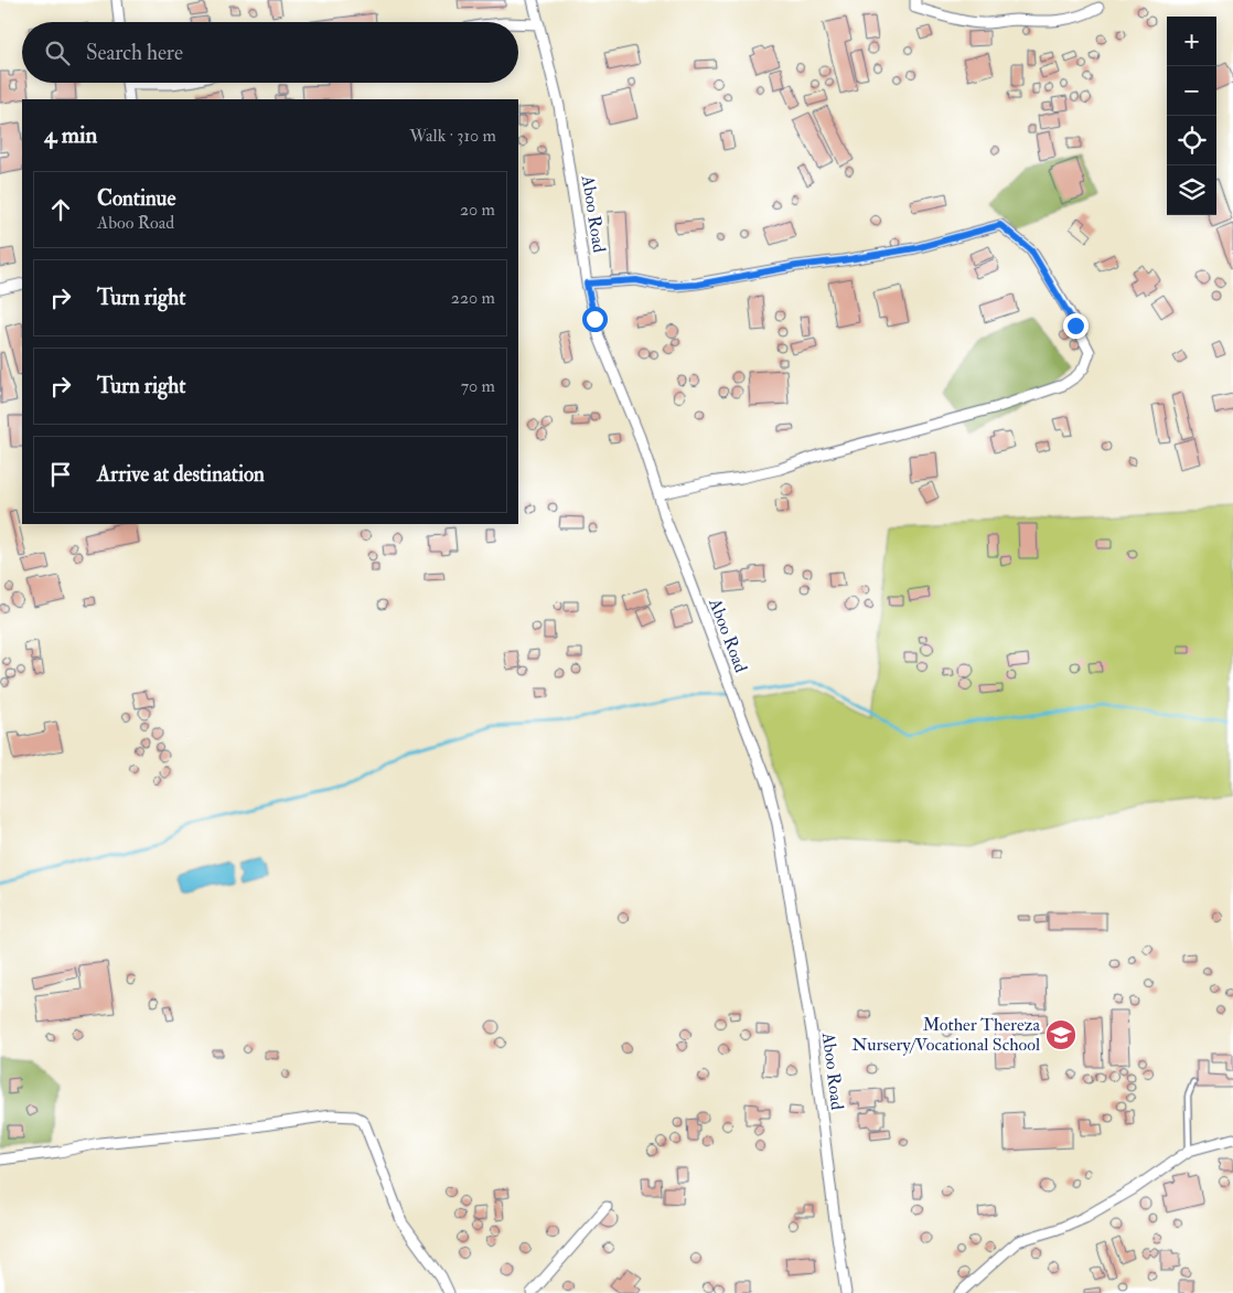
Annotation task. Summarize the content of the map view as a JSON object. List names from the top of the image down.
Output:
{
  "streets": {
    "street": ["Aboo Road"]
  },
  "places": {
    "school or university": ["Mother Thereza Nursery/Vocational School"]
  },
  "page": {
    "map_buttons": ["+", "−"],
    "search": "Search here",
    "heading": ["4 min", "Walk · 310 m"],
    "list": [
      ["Continue", "Aboo Road", "20 m"],
      ["Turn right", "220 m"],
      ["Turn right", "70 m"],
      "Arrive at destination"
    ]
  }
}
